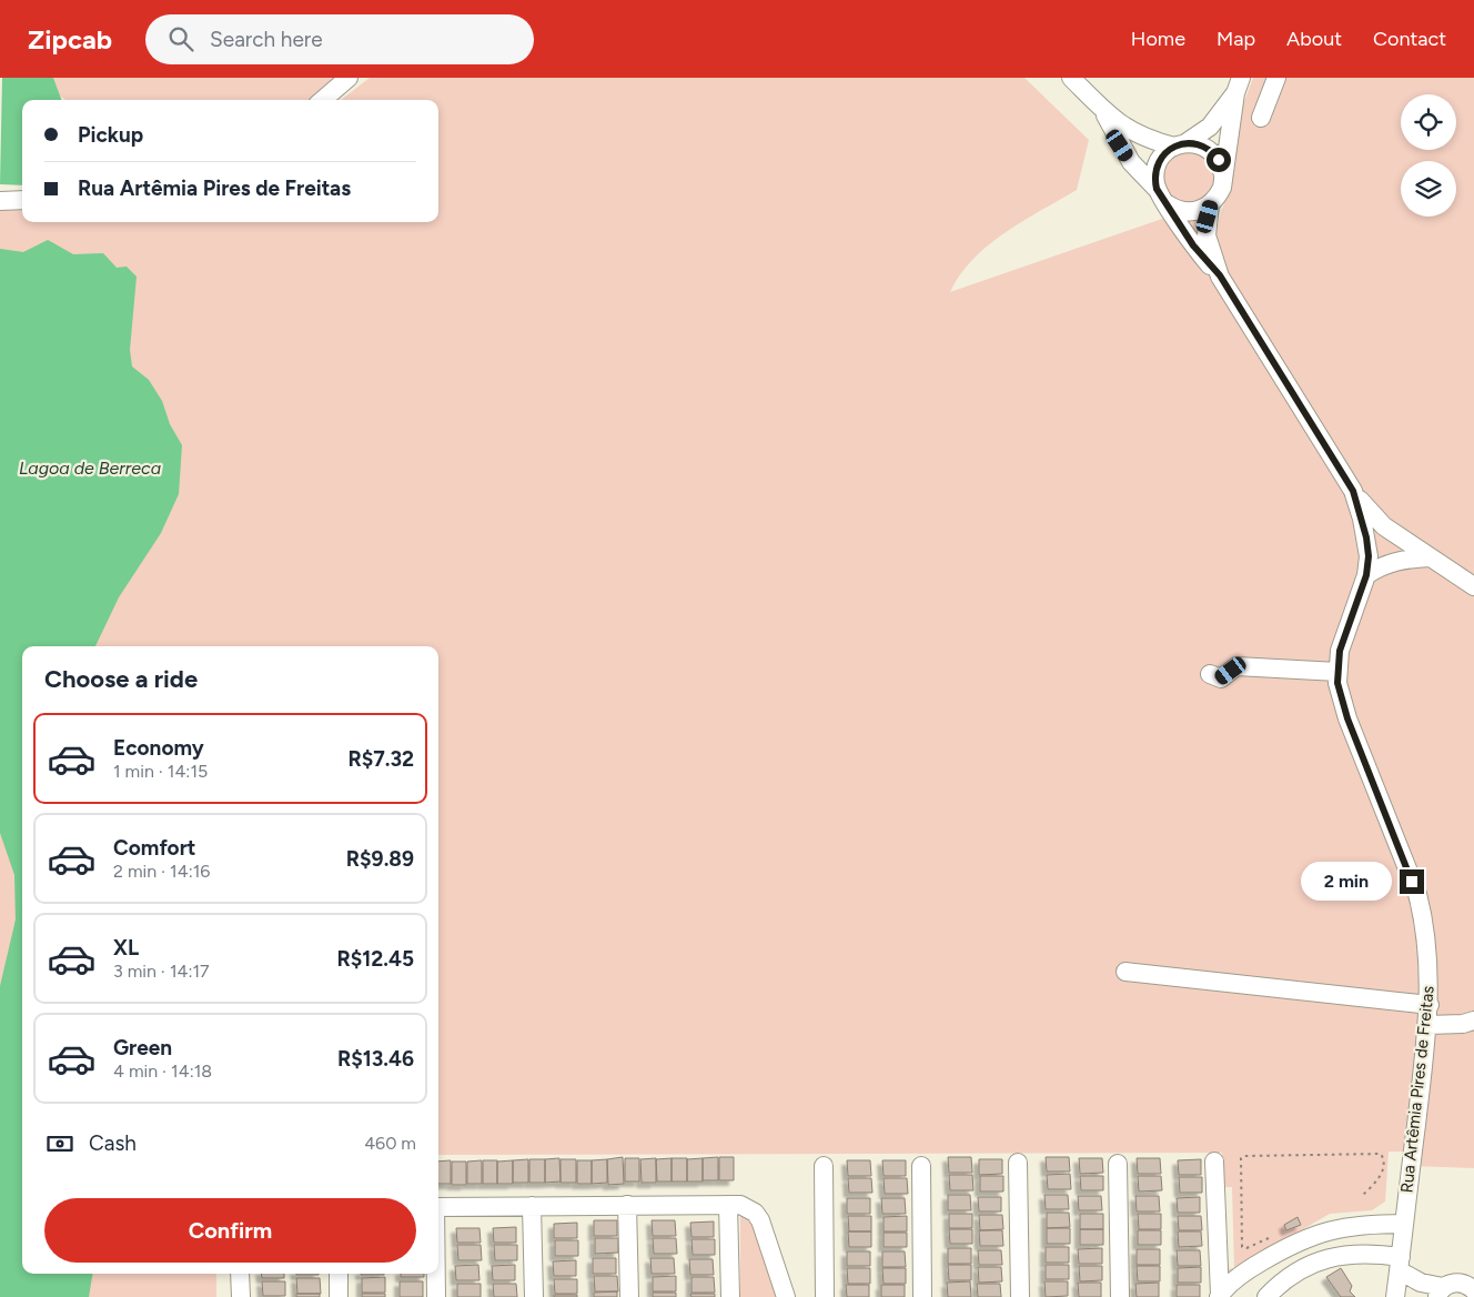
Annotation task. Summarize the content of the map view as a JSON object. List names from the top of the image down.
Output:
{
  "streets": {
    "street": ["Rua Artêmia Pires de Freitas"]
  },
  "water": ["Lagoa de Berreca"],
  "page": {
    "header": "Zipcab",
    "search": "Search here",
    "nav": [
      "Home",
      "Map",
      "About",
      "Contact"
    ],
    "banner": ["Pickup", "Rua Artêmia Pires de Freitas"],
    "heading": "Choose a ride",
    "list": [
      {
        "name": "Economy",
        "note": "1 min · 14:15",
        "value": "R$7.32"
      },
      {
        "name": "Comfort",
        "note": "2 min · 14:16",
        "value": "R$9.89"
      },
      {
        "name": "XL",
        "note": "3 min · 14:17",
        "value": "R$12.45"
      },
      {
        "name": "Green",
        "note": "4 min · 14:18",
        "value": "R$13.46"
      }
    ],
    "bubble": "2 min",
    "pay": ["Cash", "460 m"],
    "buttons": "Confirm"
  }
}
